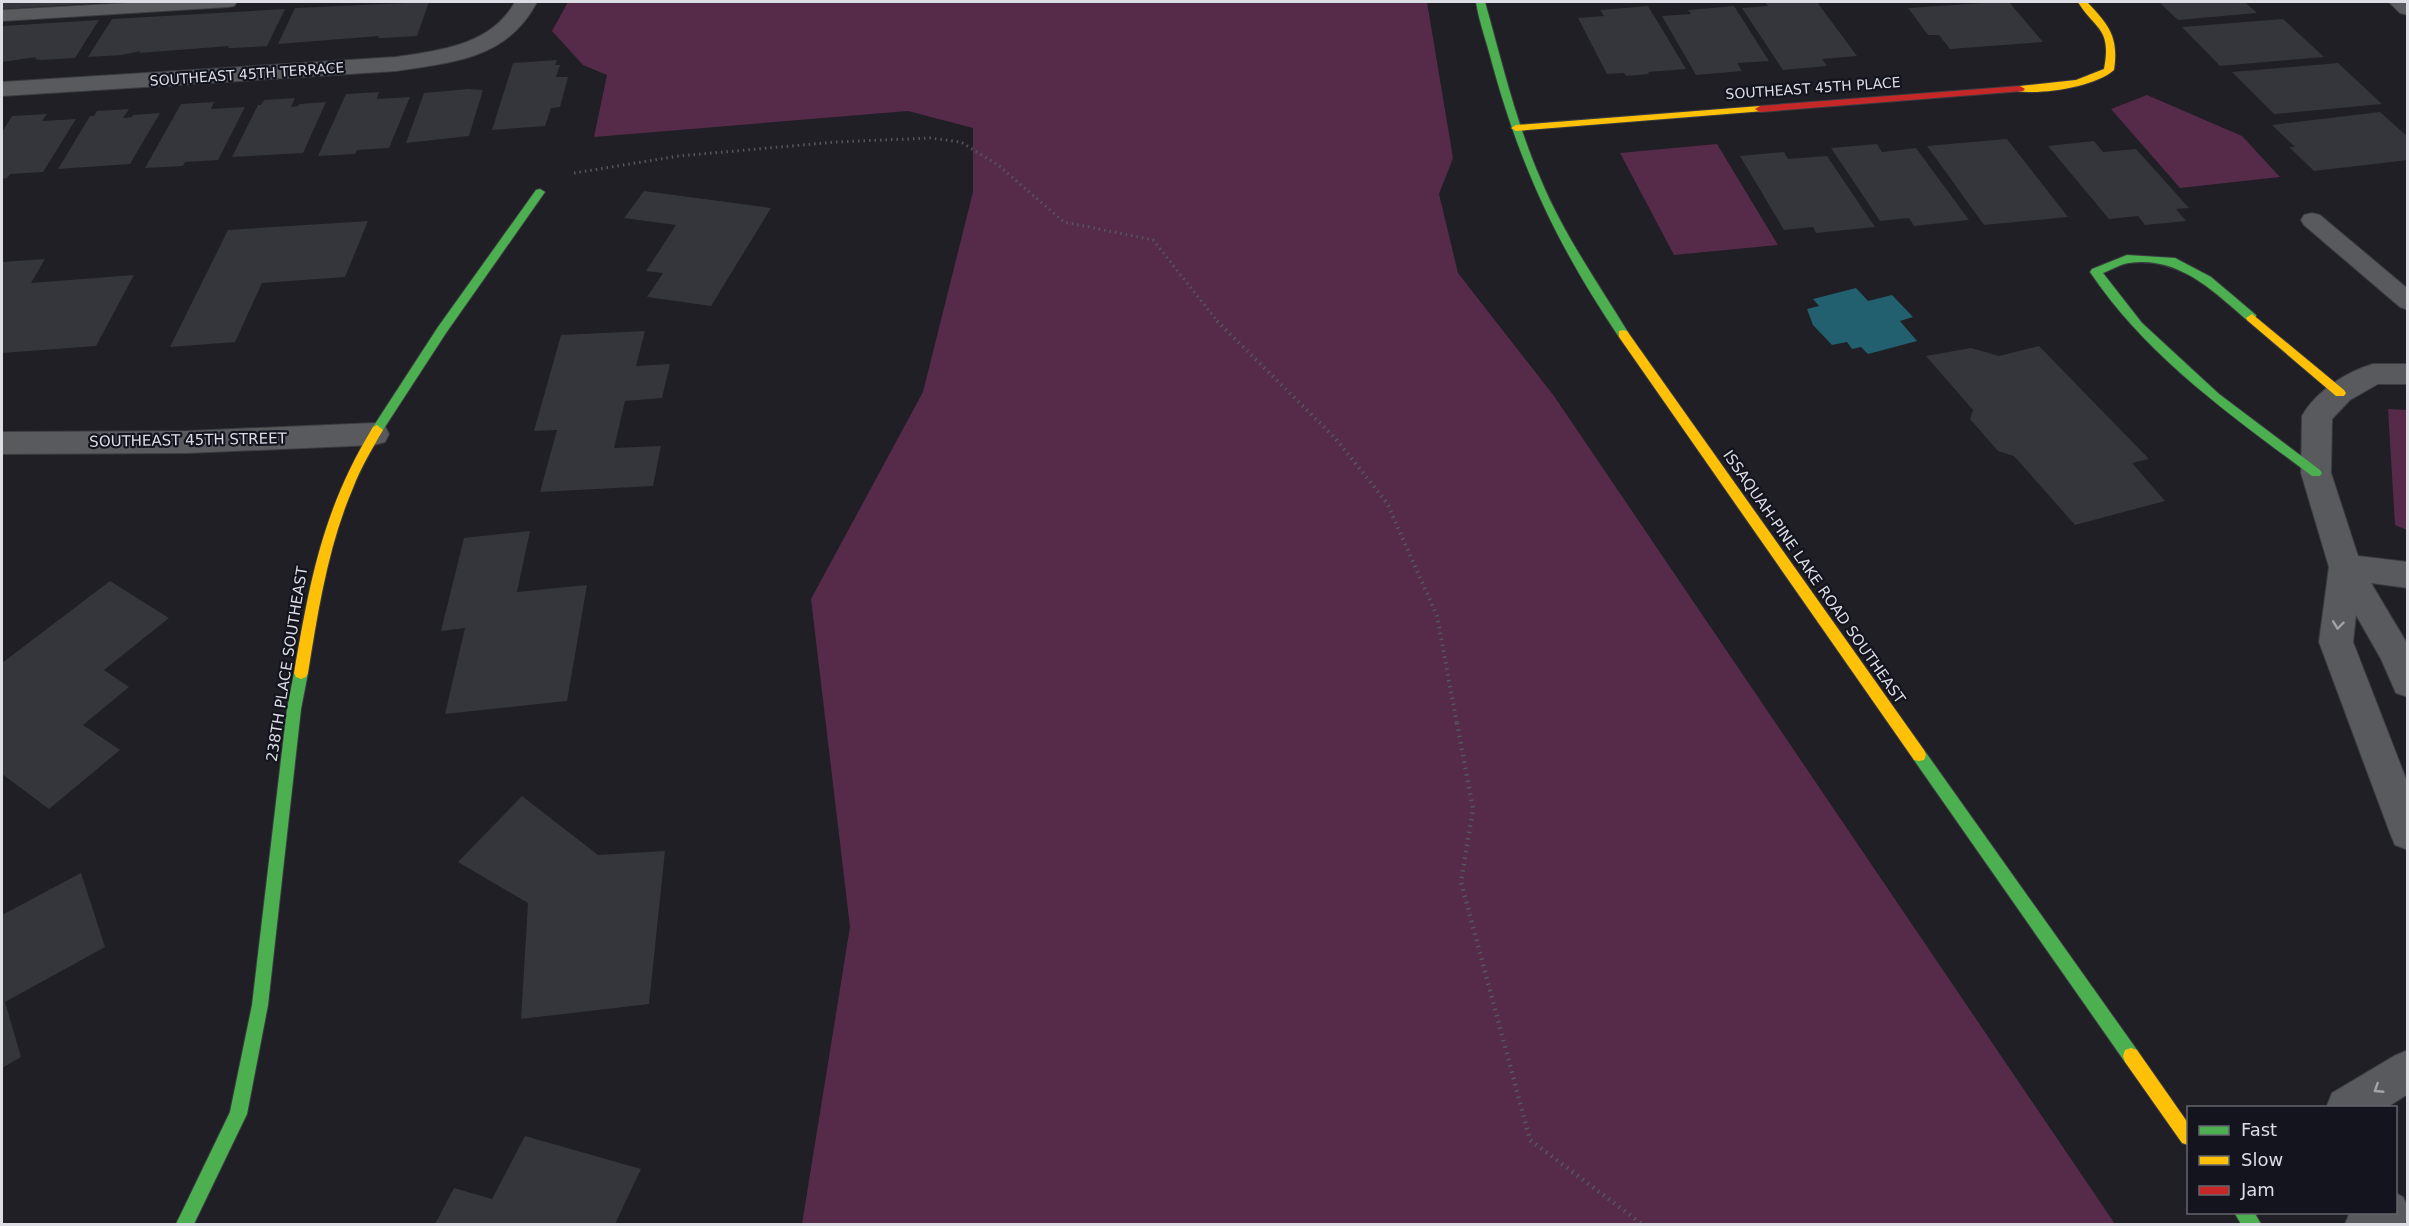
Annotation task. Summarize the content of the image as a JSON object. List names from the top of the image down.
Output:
{
  "streets": {
    "street": [
      "SOUTHEAST 45TH TERRACE",
      "SOUTHEAST 45TH PLACE",
      "SOUTHEAST 45TH STREET",
      "ISSAQUAH-PINE LAKE ROAD SOUTHEAST",
      "238TH PLACE SOUTHEAST"
    ]
  },
  "crossings": [
    ["SOUTHEAST 45TH PLACE", "ISSAQUAH-PINE LAKE ROAD SOUTHEAST"],
    ["SOUTHEAST 45TH STREET", "238TH PLACE SOUTHEAST"]
  ],
  "legend": ["Fast", "Slow", "Jam"]
}
